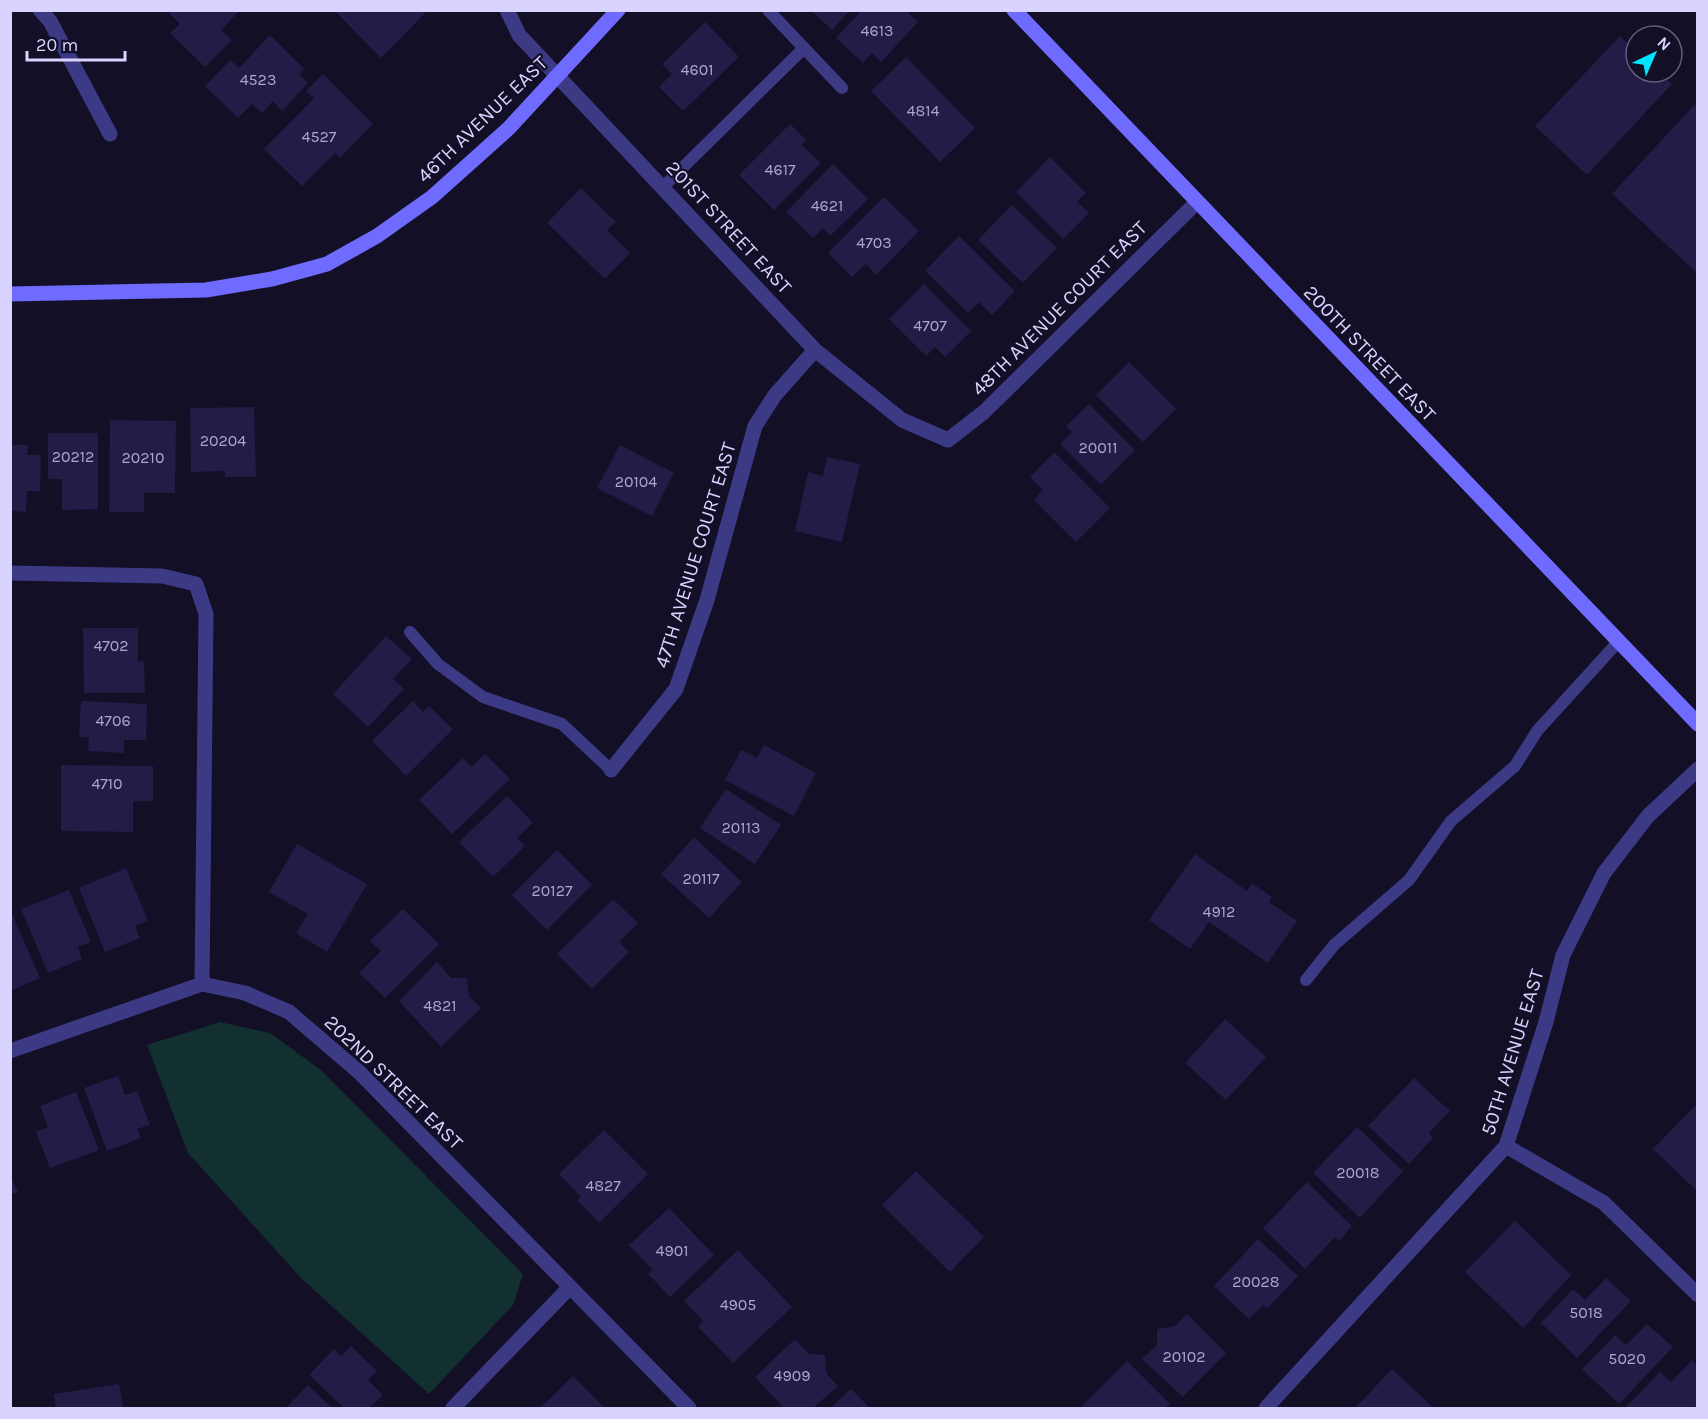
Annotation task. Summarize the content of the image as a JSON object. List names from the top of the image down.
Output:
{
  "streets": {
    "street": [
      "46TH AVENUE EAST",
      "201ST STREET EAST",
      "48TH AVENUE COURT EAST",
      "200TH STREET EAST",
      "47TH AVENUE COURT EAST",
      "50TH AVENUE EAST",
      "202ND STREET EAST"
    ]
  },
  "crossings": [
    ["46TH AVENUE EAST", "201ST STREET EAST"],
    ["201ST STREET EAST", "48TH AVENUE COURT EAST"],
    ["201ST STREET EAST", "47TH AVENUE COURT EAST"],
    ["48TH AVENUE COURT EAST", "200TH STREET EAST"]
  ],
  "house_numbers": [
    "4613",
    "4601",
    "4523",
    "4814",
    "4527",
    "4617",
    "4621",
    "4703",
    "4707",
    "20204",
    "20011",
    "20212",
    "20210",
    "20104",
    "4702",
    "4706",
    "4710",
    "20113",
    "20117",
    "20127",
    "4912",
    "4821",
    "20018",
    "4827",
    "4901",
    "20028",
    "4905",
    "5018",
    "20102",
    "5020",
    "4909"
  ],
  "scale_bar": "20 m",
  "north": "top right"
}
